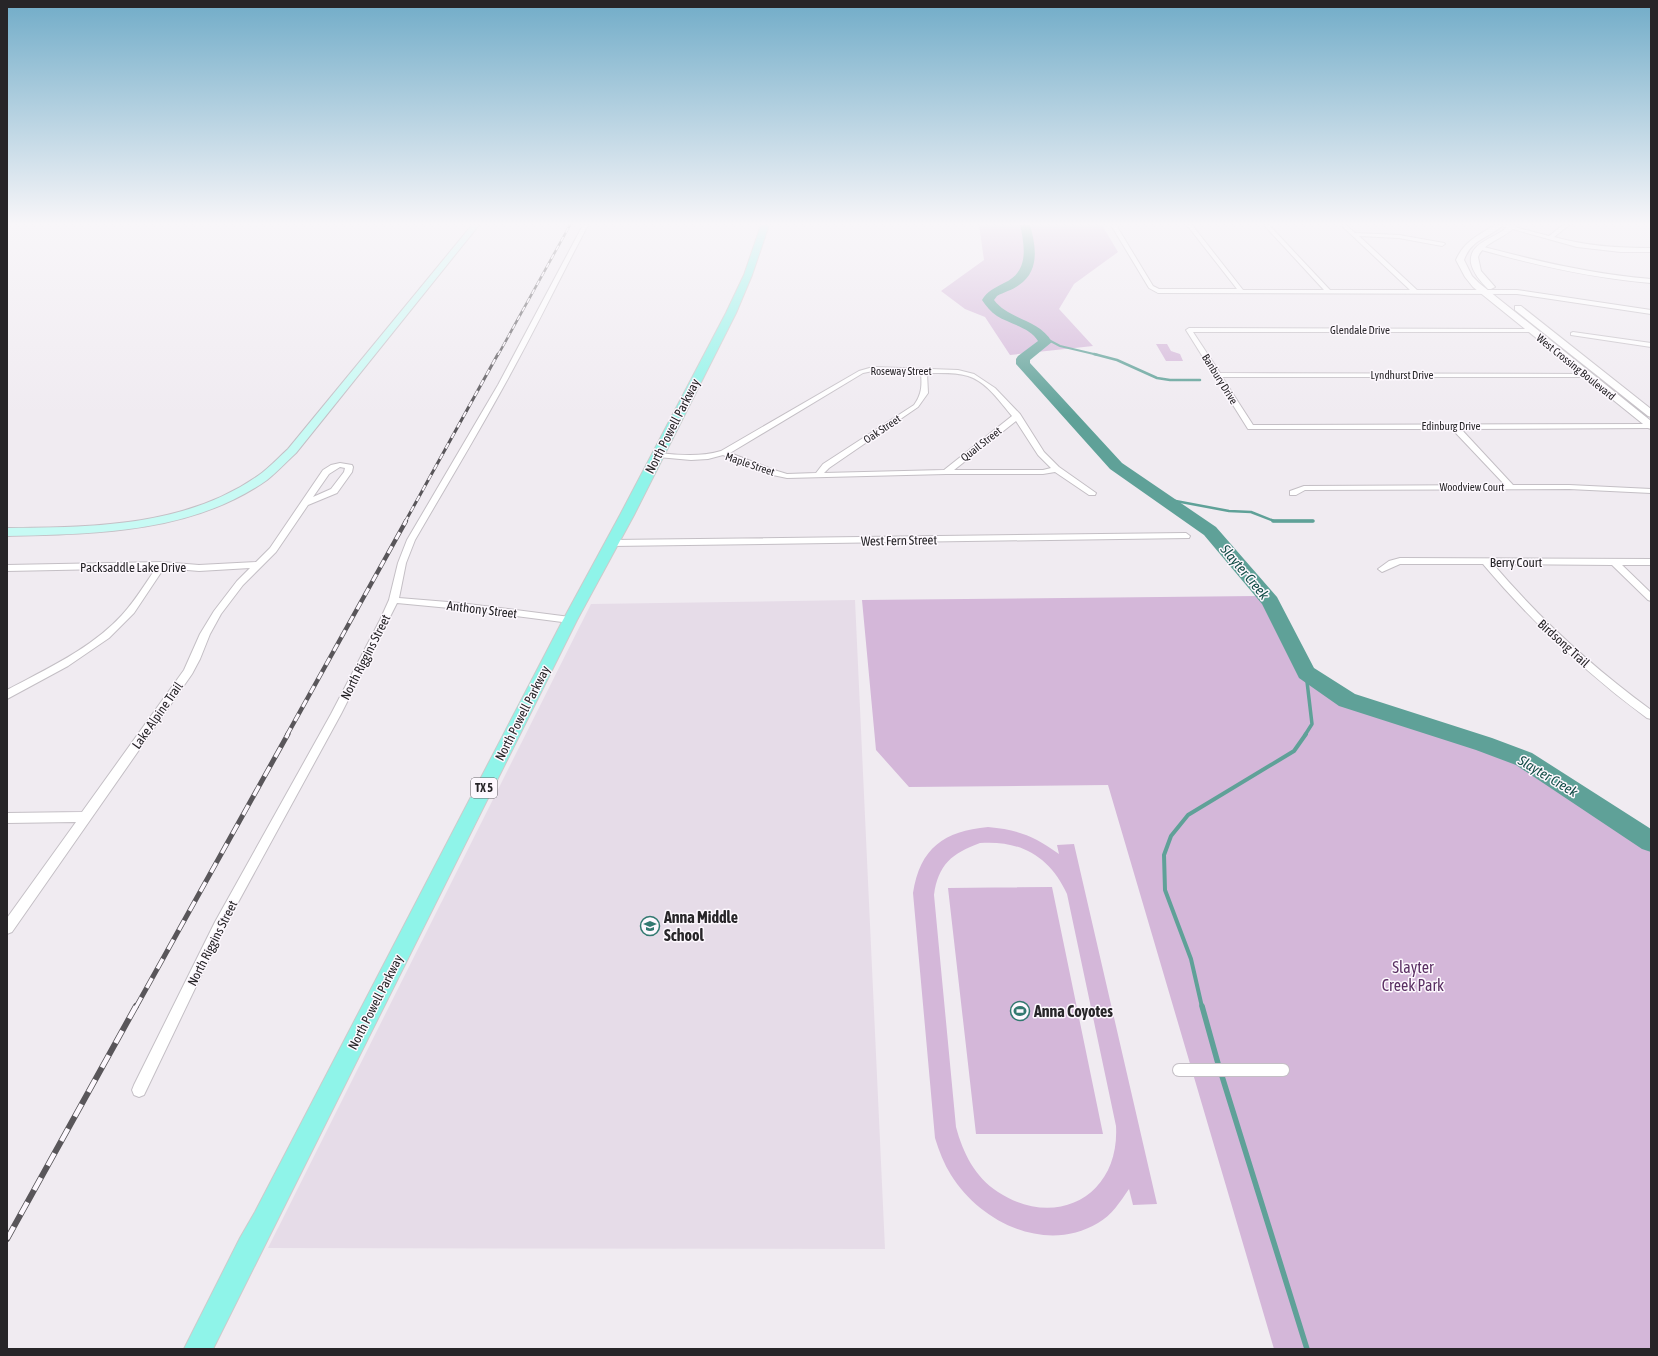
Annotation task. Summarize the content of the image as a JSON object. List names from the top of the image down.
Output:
{
  "streets": {
    "main road": ["North Powell Parkway", "TX 5"],
    "street": [
      "Glendale Drive",
      "West Crossing Boulevard",
      "Roseway Street",
      "Lyndhurst Drive",
      "Banbury Drive",
      "Edinburg Drive",
      "Oak Street",
      "Quail Street",
      "Maple Street",
      "Woodview Court",
      "West Fern Street",
      "Berry Court",
      "Packsaddle Lake Drive",
      "Anthony Street",
      "Birdsong Trail",
      "North Riggins Street",
      "Lake Alpine Trail"
    ]
  },
  "crossings": [
    ["Glendale Drive", "West Crossing Boulevard"],
    ["Glendale Drive", "Banbury Drive"],
    ["West Crossing Boulevard", "Lyndhurst Drive"],
    ["West Crossing Boulevard", "Edinburg Drive"],
    ["Roseway Street", "Oak Street"],
    ["Roseway Street", "Quail Street"],
    ["Roseway Street", "Maple Street"],
    ["Lyndhurst Drive", "Banbury Drive"],
    ["Banbury Drive", "Edinburg Drive"],
    ["North Powell Parkway", "Maple Street"],
    ["North Powell Parkway", "West Fern Street"],
    ["North Powell Parkway", "Anthony Street"],
    ["Oak Street", "Maple Street"],
    ["Berry Court", "Birdsong Trail"],
    ["Packsaddle Lake Drive", "Lake Alpine Trail"],
    ["Anthony Street", "North Riggins Street"]
  ],
  "water": ["Slayter Creek"],
  "parks": ["Slayter Creek Park"],
  "places": {
    "school or university": ["Anna Middle School"],
    "sports": ["Anna Coyotes"]
  }
}
